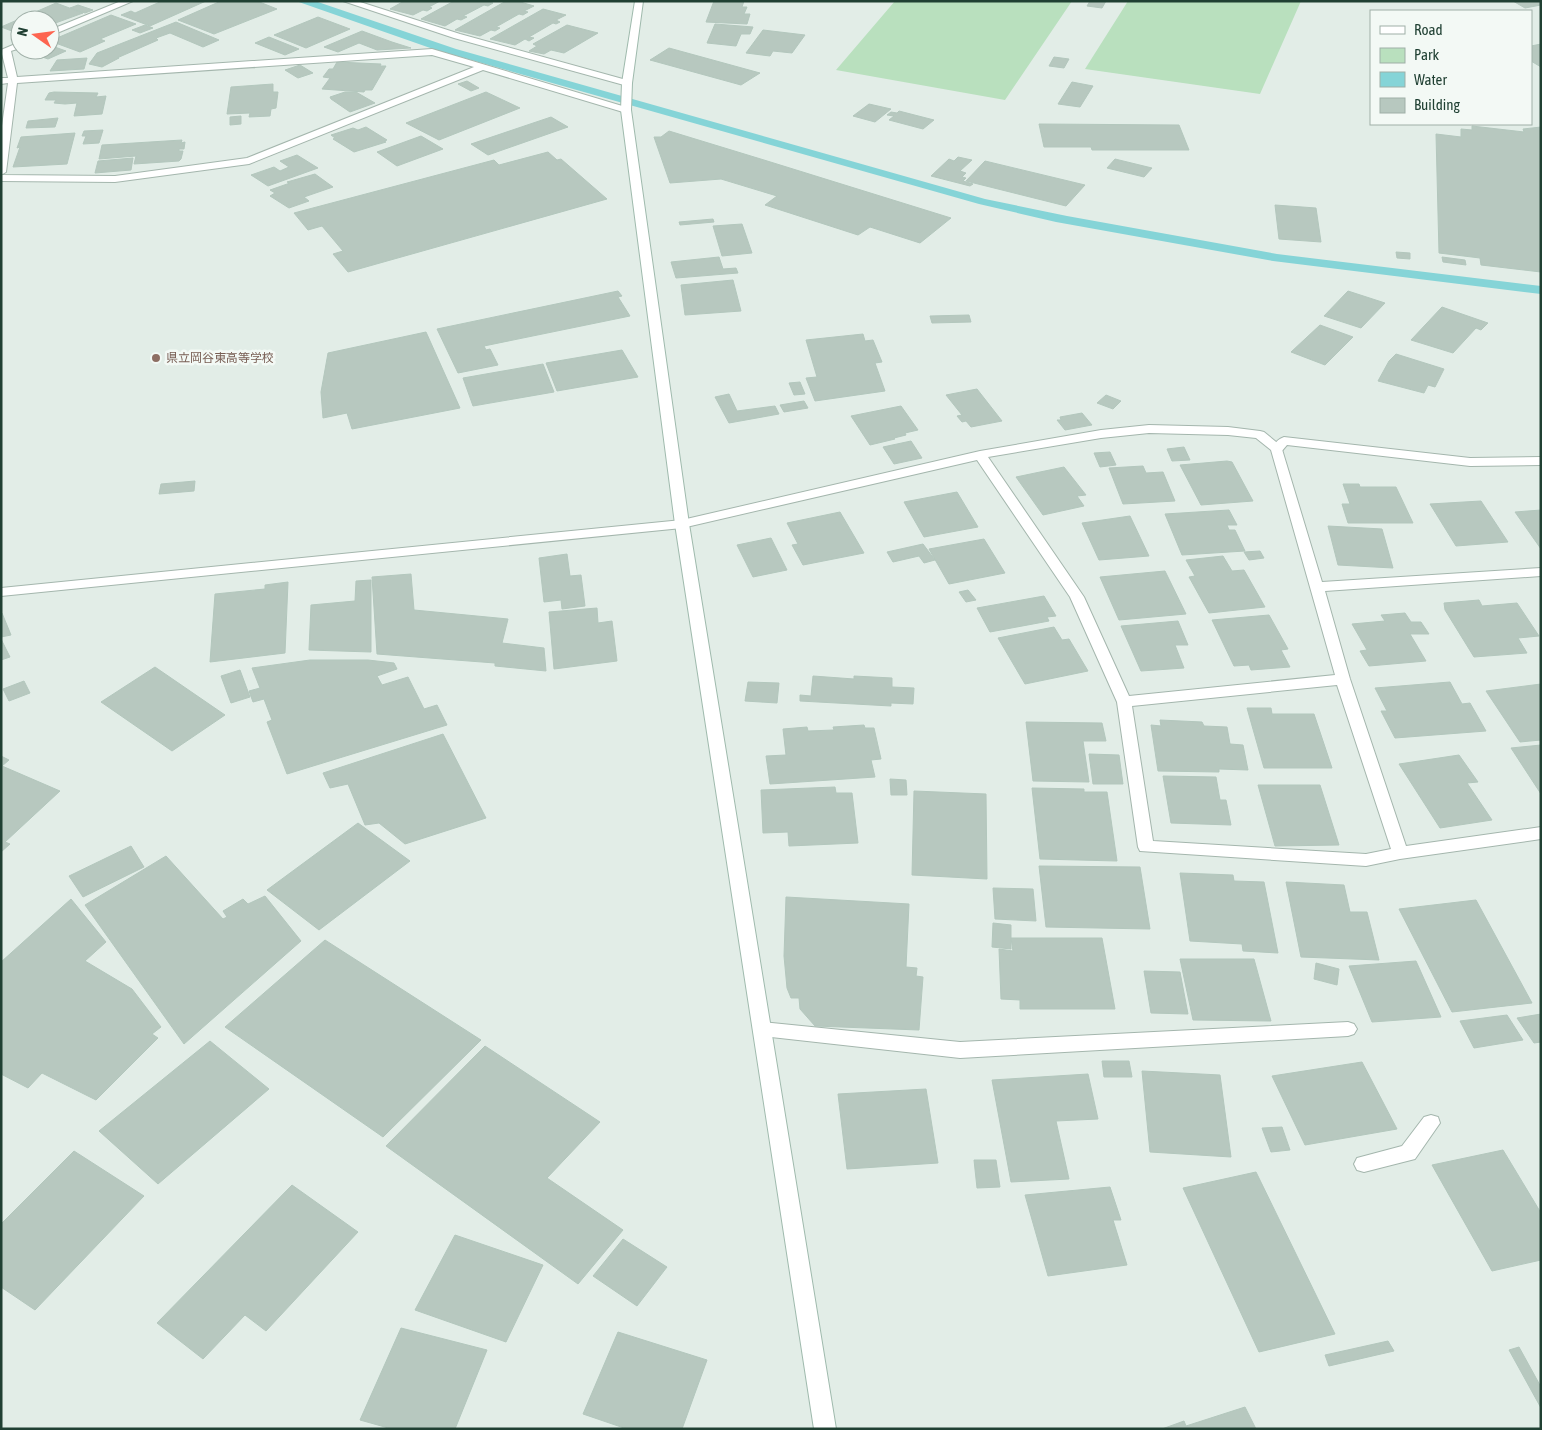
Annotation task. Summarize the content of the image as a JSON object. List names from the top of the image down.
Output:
{
  "places": ["県立岡谷東高等学校"],
  "legend": [
    "Road",
    "Park",
    "Water",
    "Building"
  ],
  "north": "left"
}
